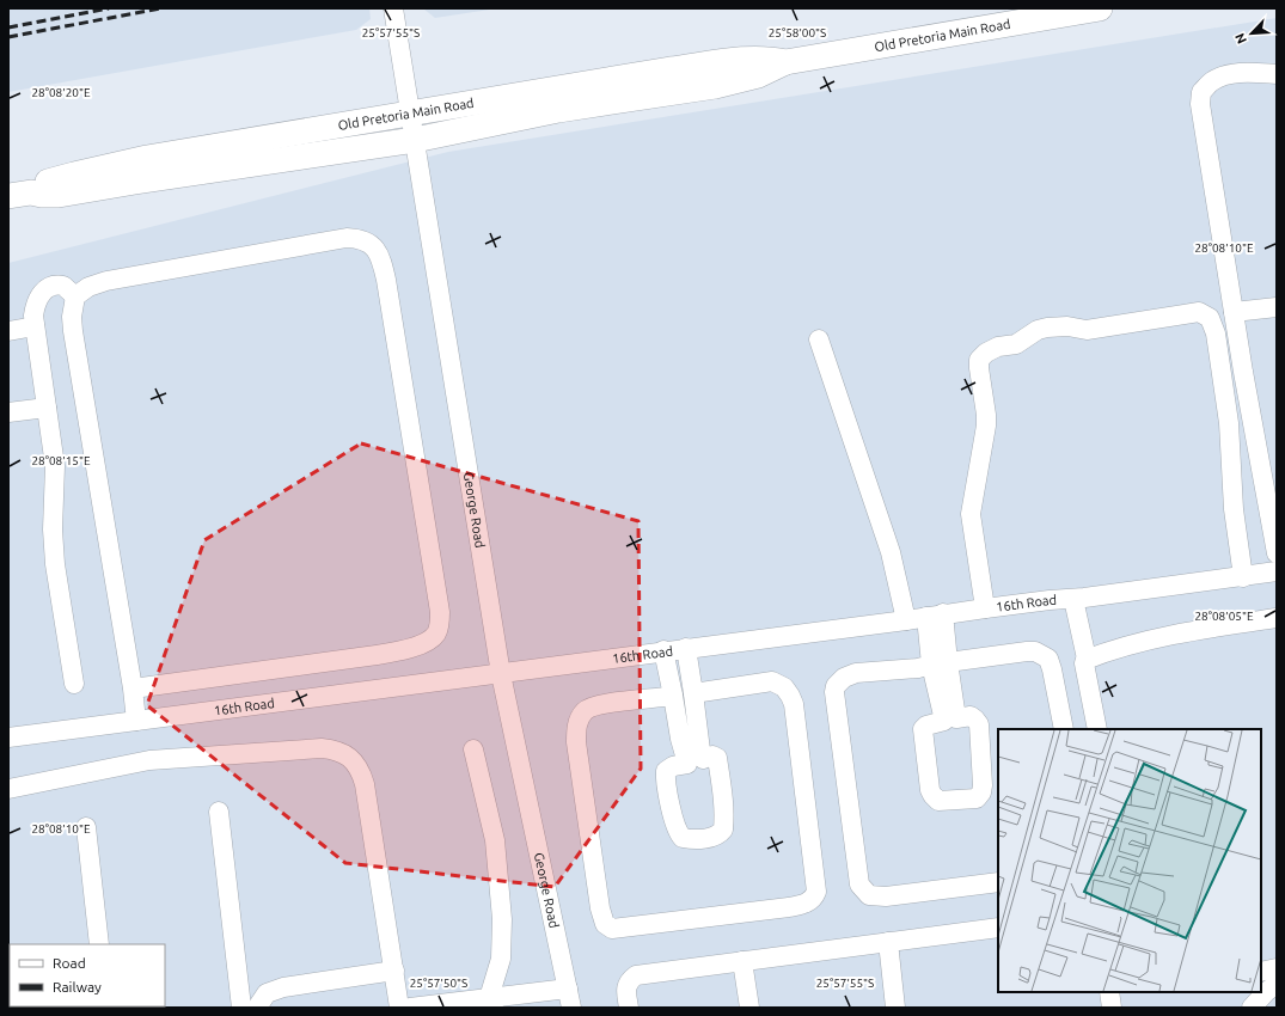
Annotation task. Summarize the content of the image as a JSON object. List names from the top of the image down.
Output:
{
  "streets": {
    "main road": ["Old Pretoria Main Road"],
    "street": ["George Road", "16th Road"]
  },
  "crossings": [
    ["Old Pretoria Main Road", "George Road"],
    ["George Road", "16th Road"]
  ],
  "legend": ["Road", "Railway"],
  "north": "bottom left",
  "coordinates": [
    "25°57'55\"S",
    "25°58'00\"S",
    "28°08'20\"E",
    "28°08'10\"E",
    "28°08'15\"E",
    "28°08'05\"E",
    "25°57'50\"S"
  ]
}
